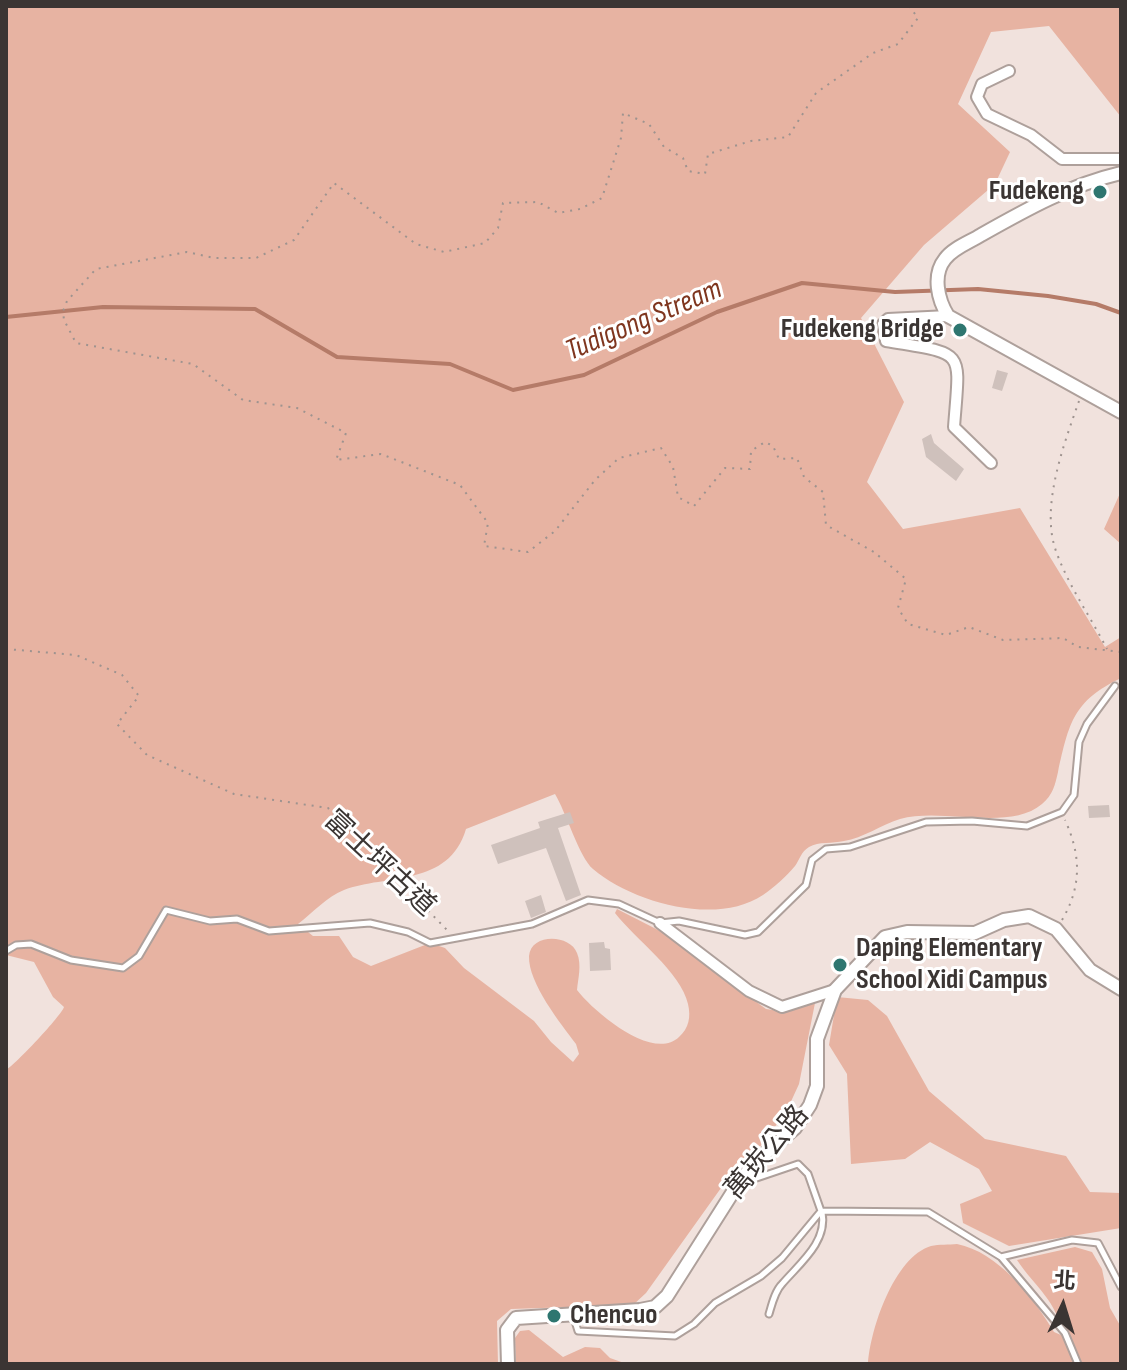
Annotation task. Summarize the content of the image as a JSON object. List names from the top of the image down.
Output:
{
  "streets": {
    "street": ["萬崁公路"],
    "lane": ["富士坪古道"]
  },
  "water": ["Tudigong Stream"],
  "places": [
    "Fudekeng",
    "Fudekeng Bridge",
    "Daping Elementary School Xidi Campus",
    "Chencuo"
  ],
  "north": "top"
}
